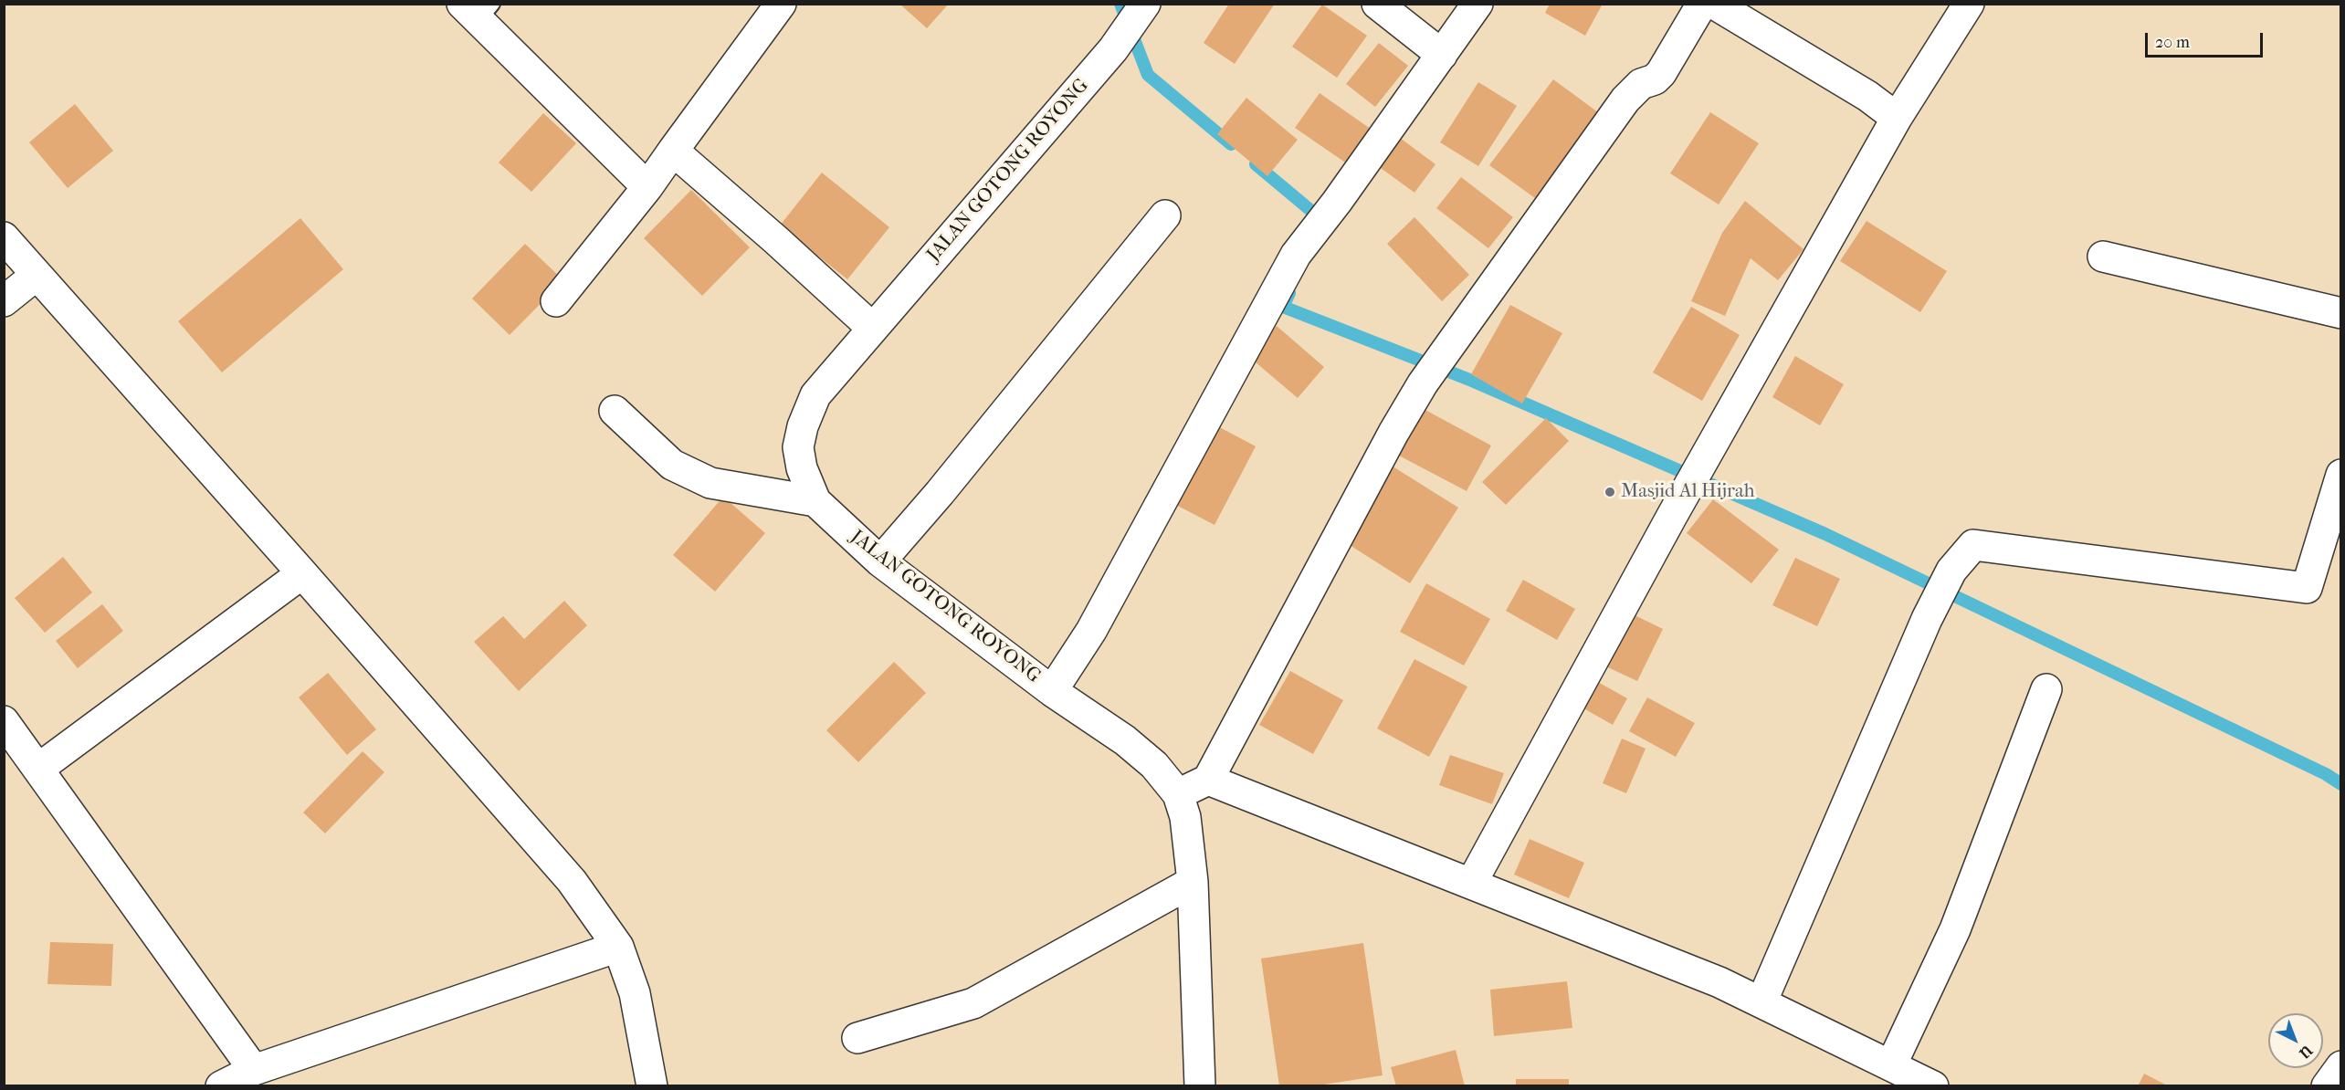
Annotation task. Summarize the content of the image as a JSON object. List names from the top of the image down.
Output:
{
  "streets": {
    "street": ["JALAN GOTONG ROYONG"]
  },
  "places": ["Masjid Al Hijrah"],
  "scale_bar": "20 m",
  "north": "bottom right"
}
